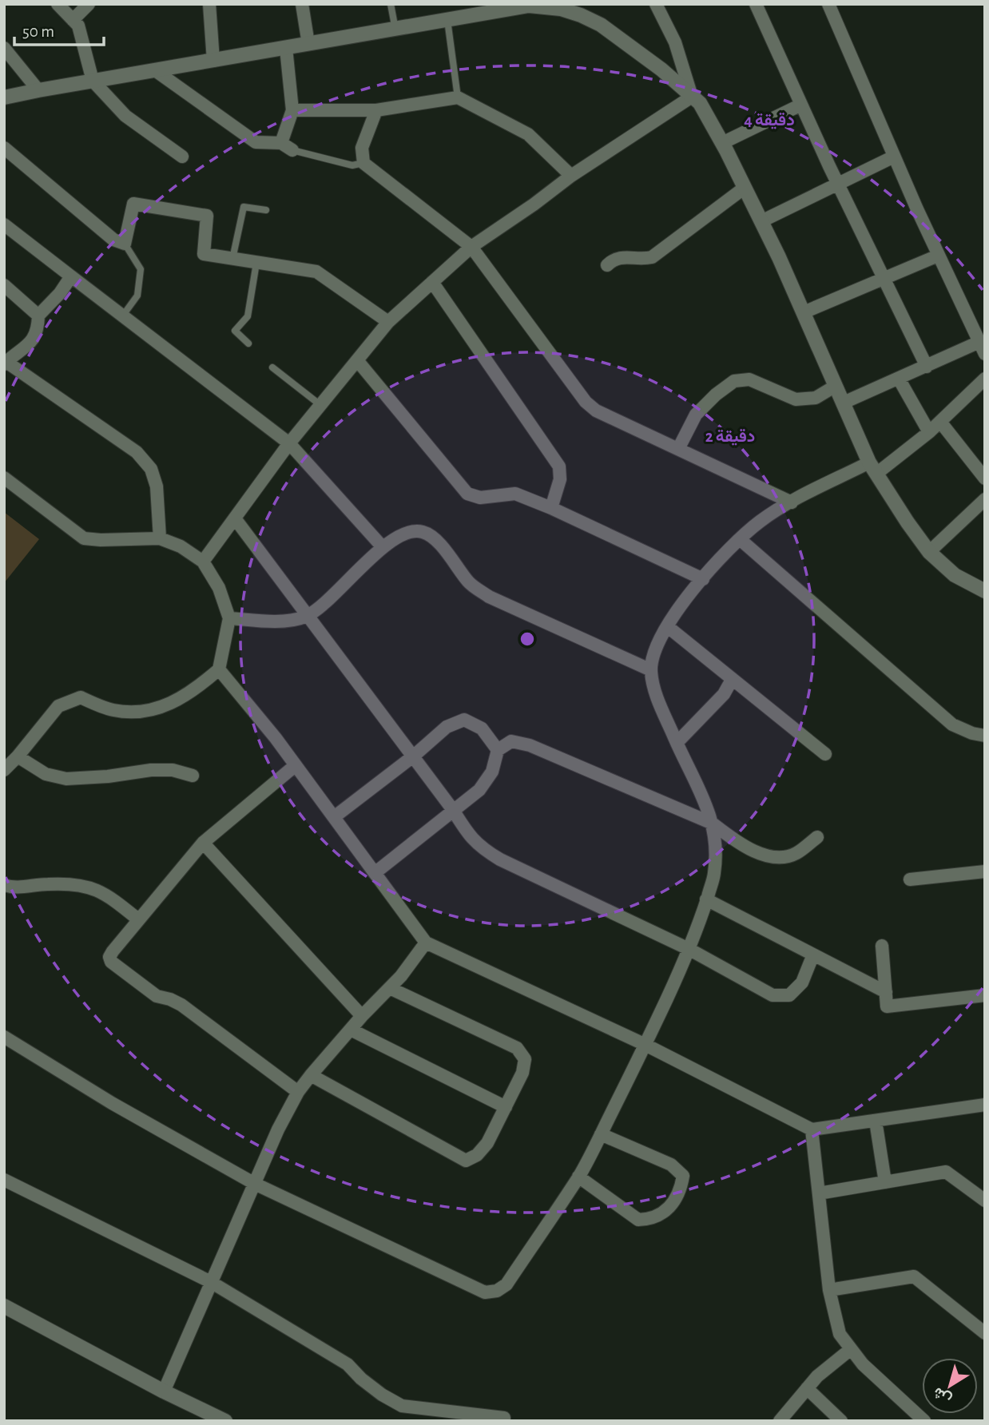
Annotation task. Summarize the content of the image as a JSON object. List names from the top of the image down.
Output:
{
  "scale_bar": "50 m",
  "north": "bottom left",
  "rings": ["4 دقيقة", "2 دقيقة"]
}
